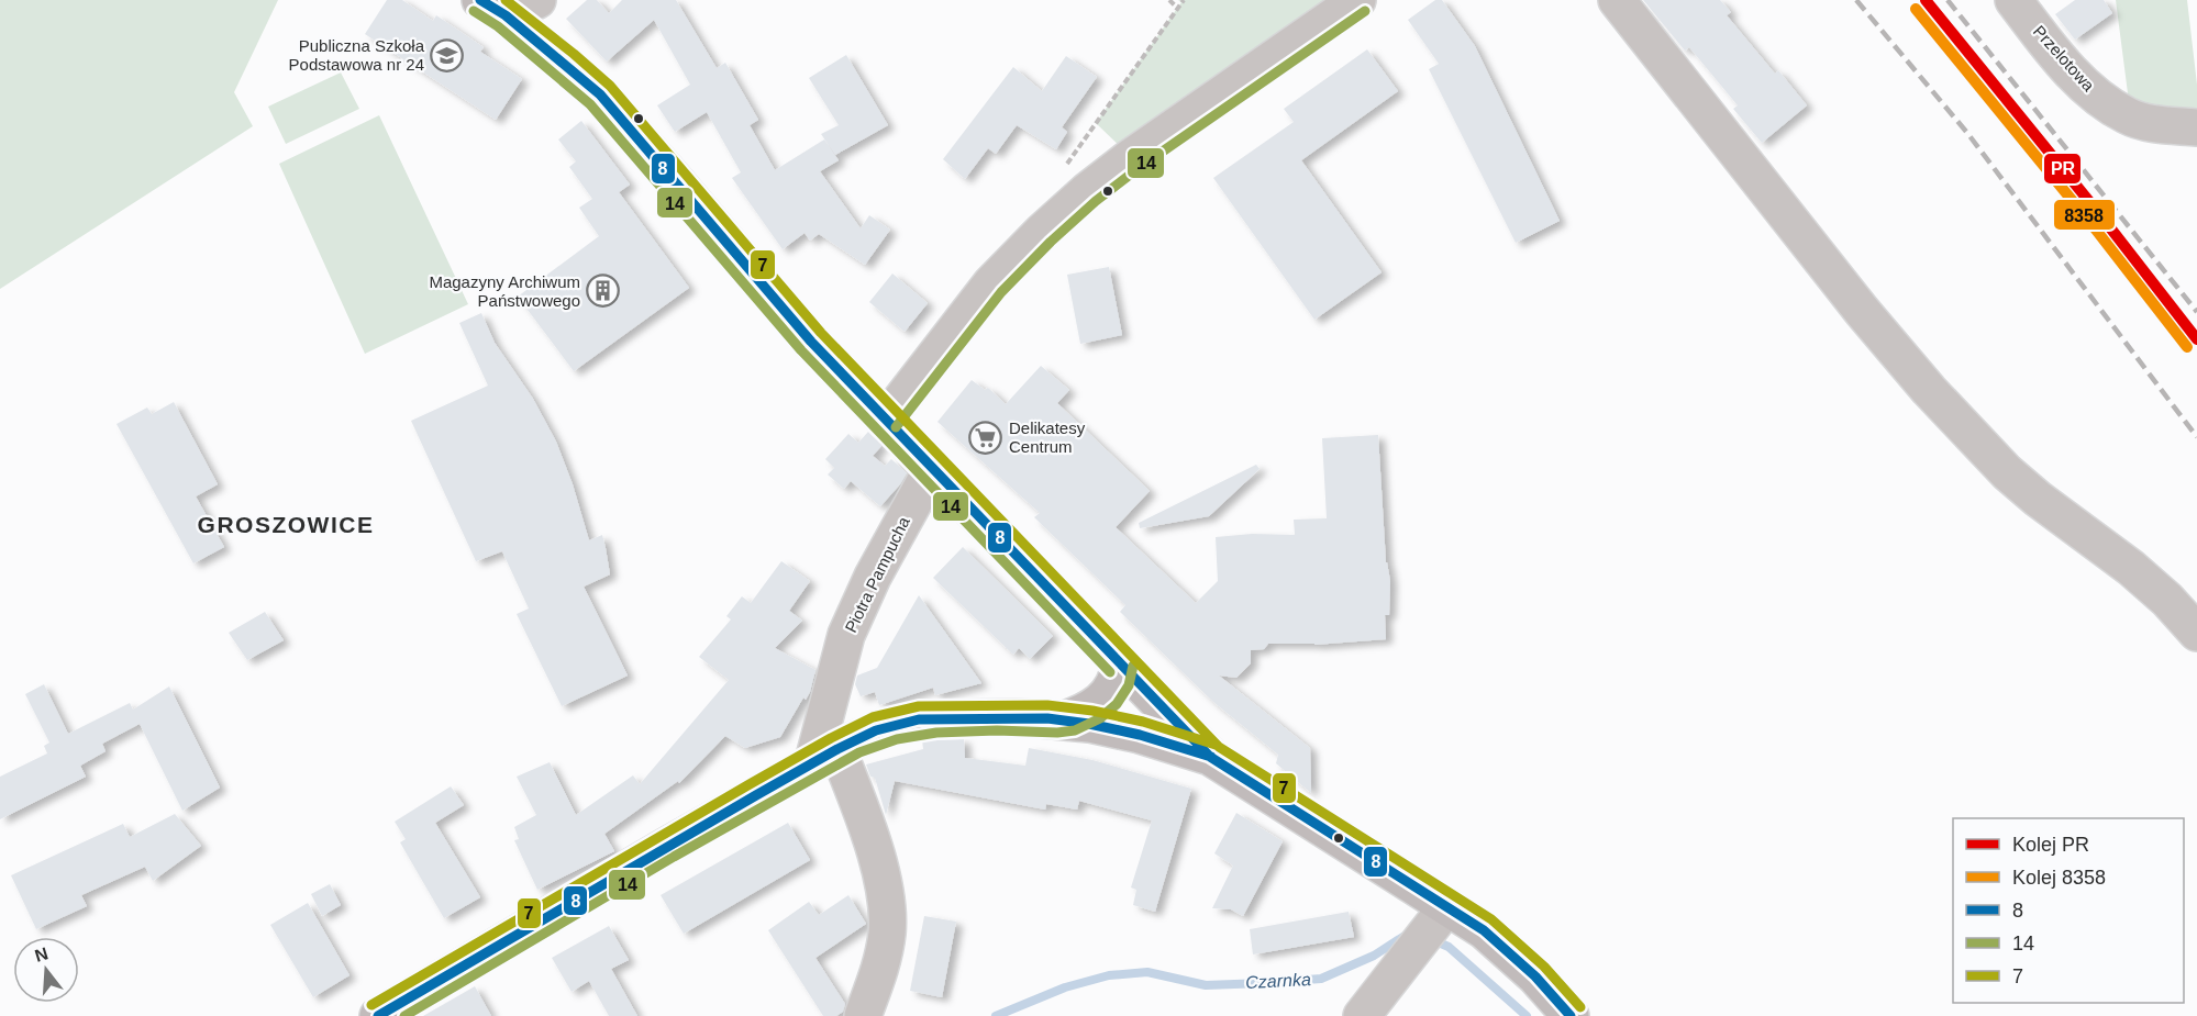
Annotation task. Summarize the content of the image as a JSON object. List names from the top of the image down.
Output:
{
  "streets": {
    "street": ["Przelotowa", "Piotra Pampucha"]
  },
  "districts": ["GROSZOWICE"],
  "water": ["Czarnka"],
  "places": {
    "school or university": ["Publiczna Szkoła Podstawowa nr 24"],
    "building": ["Magazyny Archiwum Państwowego"],
    "supermarket": ["Delikatesy Centrum"]
  },
  "lines": [
    "rail line PR",
    "transit line 8",
    "transit line 7",
    "rail line 8358",
    "transit line 14"
  ],
  "legend": [
    "Kolej PR",
    "Kolej 8358",
    "8",
    "14",
    "7"
  ],
  "north": "top"
}
